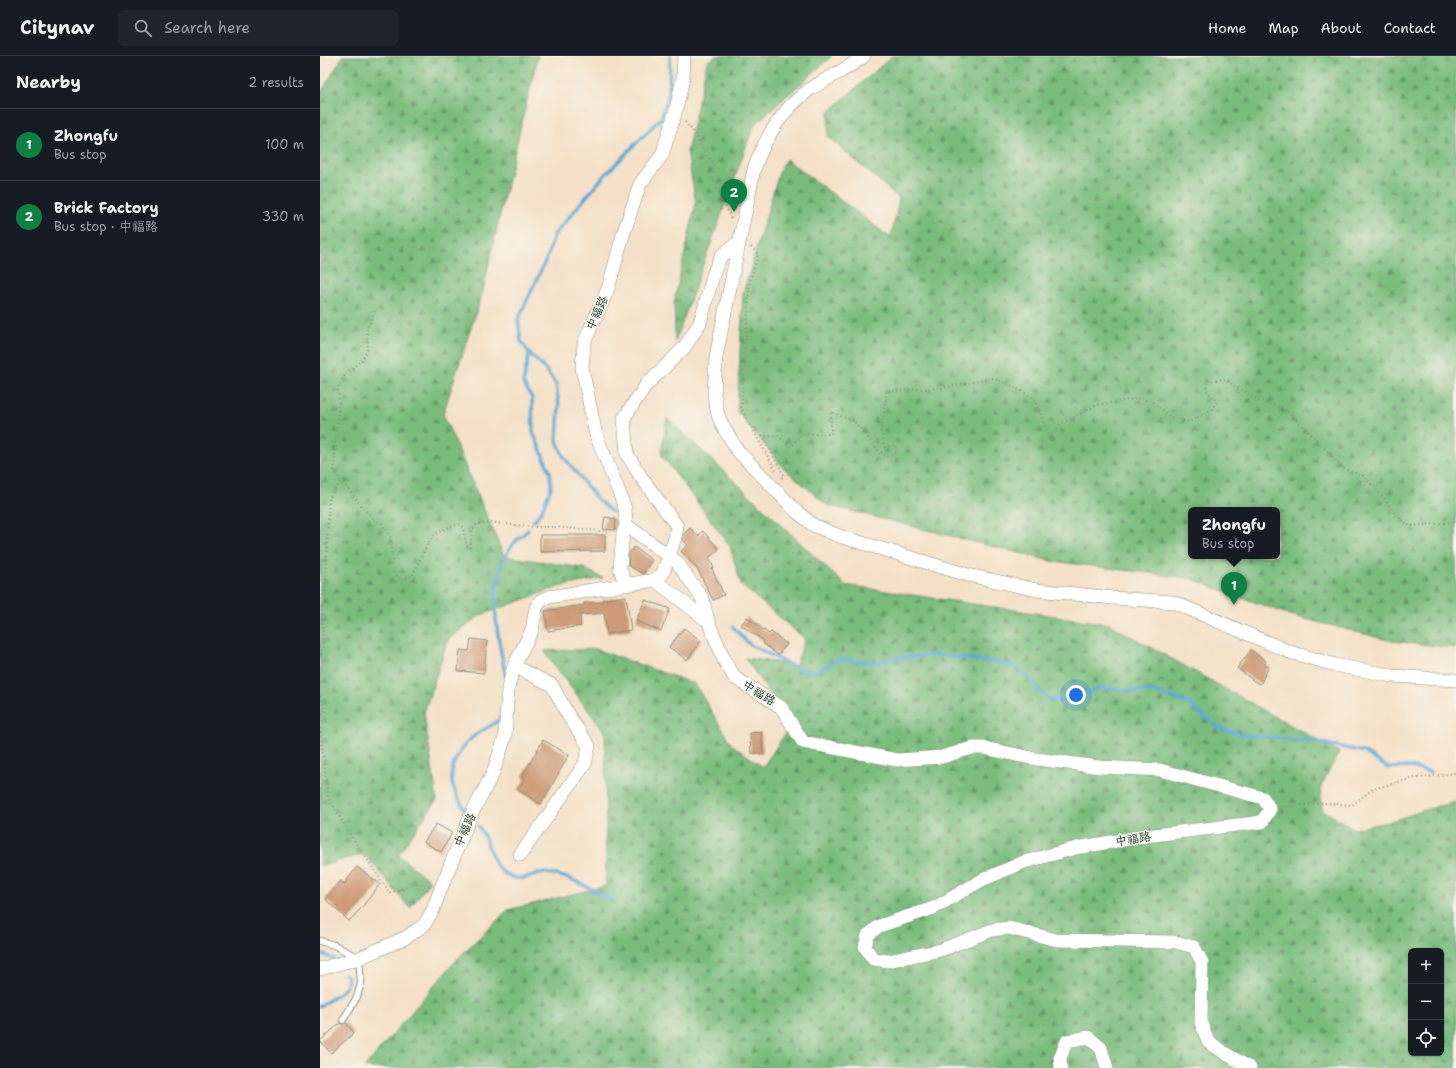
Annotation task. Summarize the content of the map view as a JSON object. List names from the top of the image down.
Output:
{
  "streets": {
    "street": ["中福路"]
  },
  "page": {
    "header": "Citynav",
    "search": "Search here",
    "nav": [
      "Home",
      "Map",
      "About",
      "Contact"
    ],
    "heading": ["Nearby", "2 results"],
    "list": [
      {
        "mark": "1",
        "name": "Zhongfu",
        "note": "Bus stop",
        "value": "100 m"
      },
      {
        "mark": "2",
        "name": "Brick Factory",
        "note": "Bus stop · 中福路",
        "value": "330 m"
      }
    ],
    "pins": ["2", "1"],
    "popup": ["Zhongfu", "Bus stop"],
    "map_buttons": ["+", "−"]
  }
}
